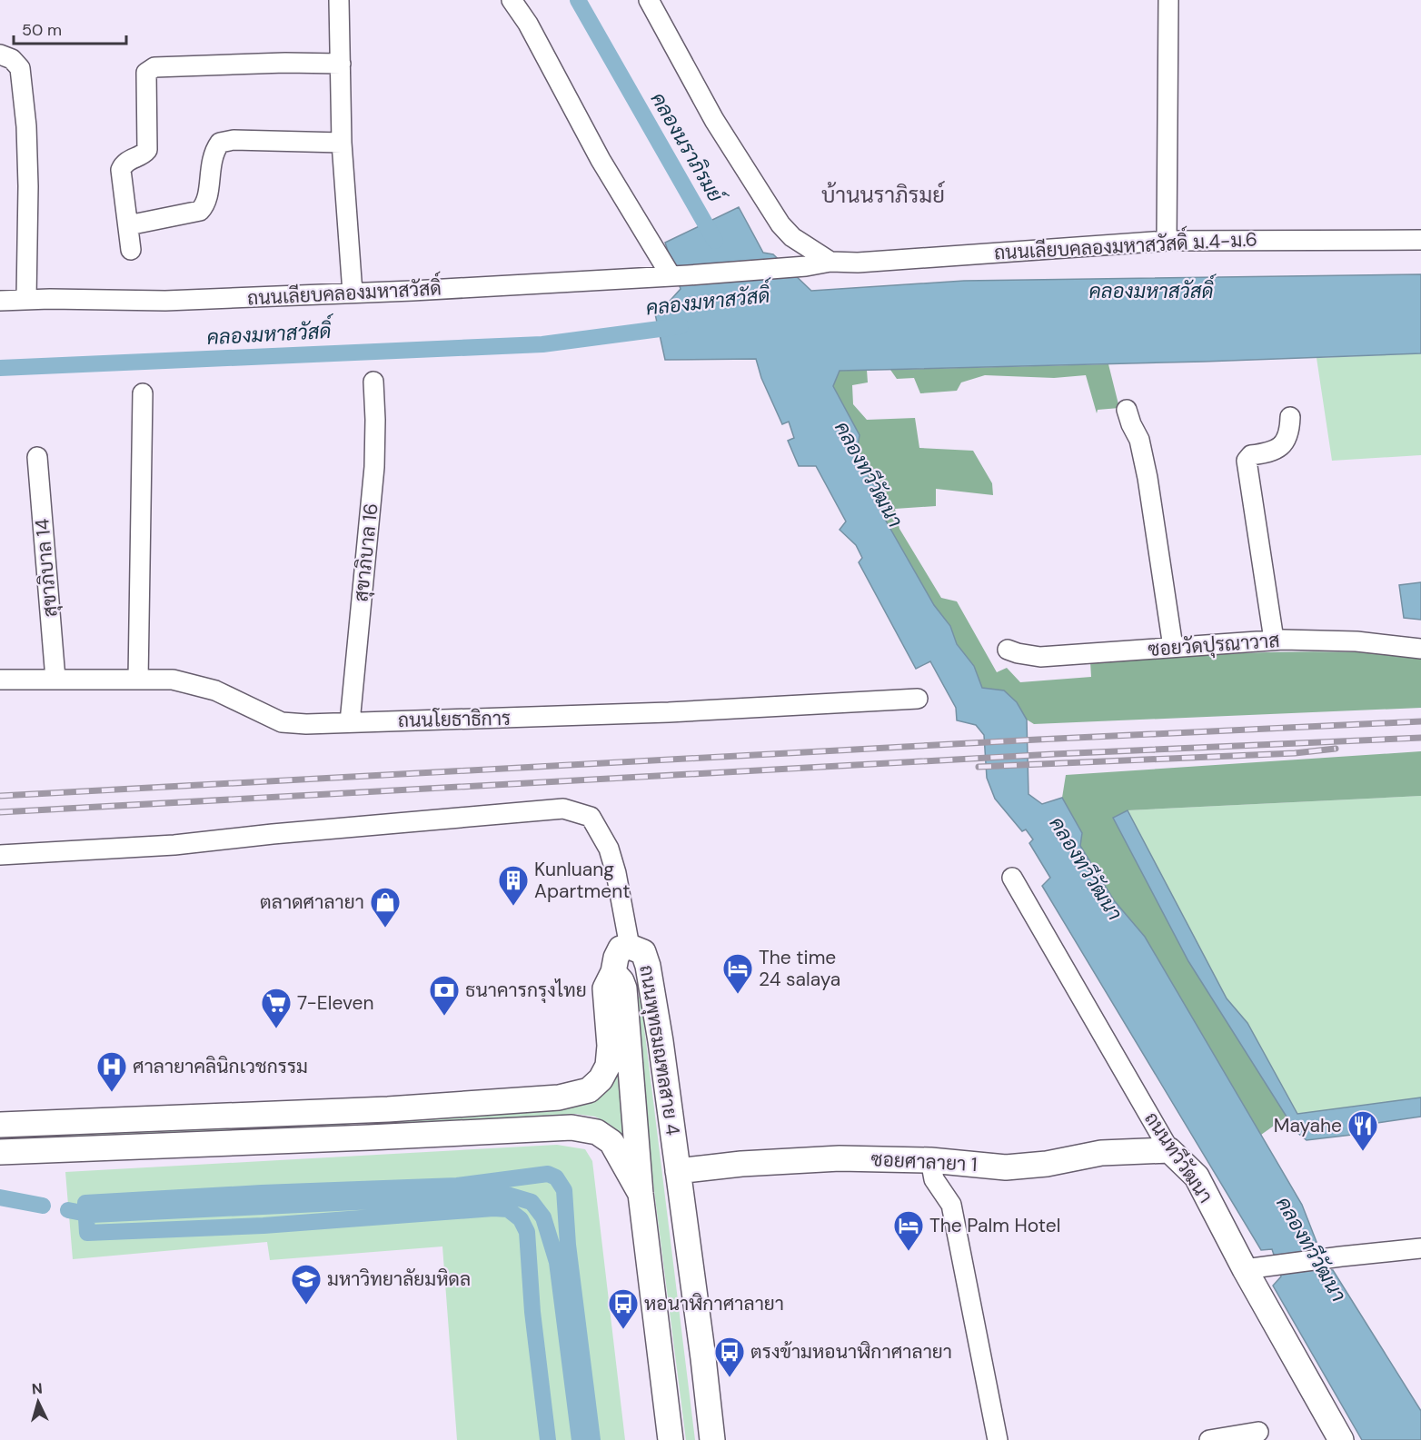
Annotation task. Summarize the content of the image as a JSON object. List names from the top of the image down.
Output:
{
  "streets": {
    "main road": ["ถนนพุทธมณฑลสาย 4", "ถนนทวีวัฒนา", "ซอยศาลายา 1"],
    "street": [
      "ถนนเลียบคลองมหาสวัสดิ์ ม.4-ม.6",
      "ถนนเลียบคลองมหาสวัสดิ์",
      "สุขาภิบาล 16",
      "สุขาภิบาล 14",
      "ซอยวัดปุรณาวาส",
      "ถนนโยธาธิการ"
    ]
  },
  "crossings": [
    ["ถนนเลียบคลองมหาสวัสดิ์ ม.4-ม.6", "ถนนเลียบคลองมหาสวัสดิ์"],
    ["สุขาภิบาล 16", "ถนนโยธาธิการ"],
    ["สุขาภิบาล 14", "ถนนโยธาธิการ"],
    ["ถนนพุทธมณฑลสาย 4", "ซอยศาลายา 1"],
    ["ถนนทวีวัฒนา", "ซอยศาลายา 1"]
  ],
  "districts": ["บ้านนราภิรมย์"],
  "water": ["คลองนราภิรมย์", "คลองมหาสวัสดิ์", "คลองทวีวัฒนา"],
  "places": {
    "building": ["Kunluang Apartment"],
    "shop": ["ตลาดศาลายา"],
    "hotel": ["The time 24 salaya", "The Palm Hotel"],
    "bank": ["ธนาคารกรุงไทย"],
    "supermarket": ["7-Eleven"],
    "hospital": ["ศาลายาคลินิกเวชกรรม"],
    "restaurant": ["Mayahe"],
    "school or university": ["มหาวิทยาลัยมหิดล"],
    "bus stop": ["หอนาฬิกาศาลายา", "ตรงข้ามหอนาฬิกาศาลายา"]
  },
  "scale_bar": "50 m",
  "north": "top"
}
